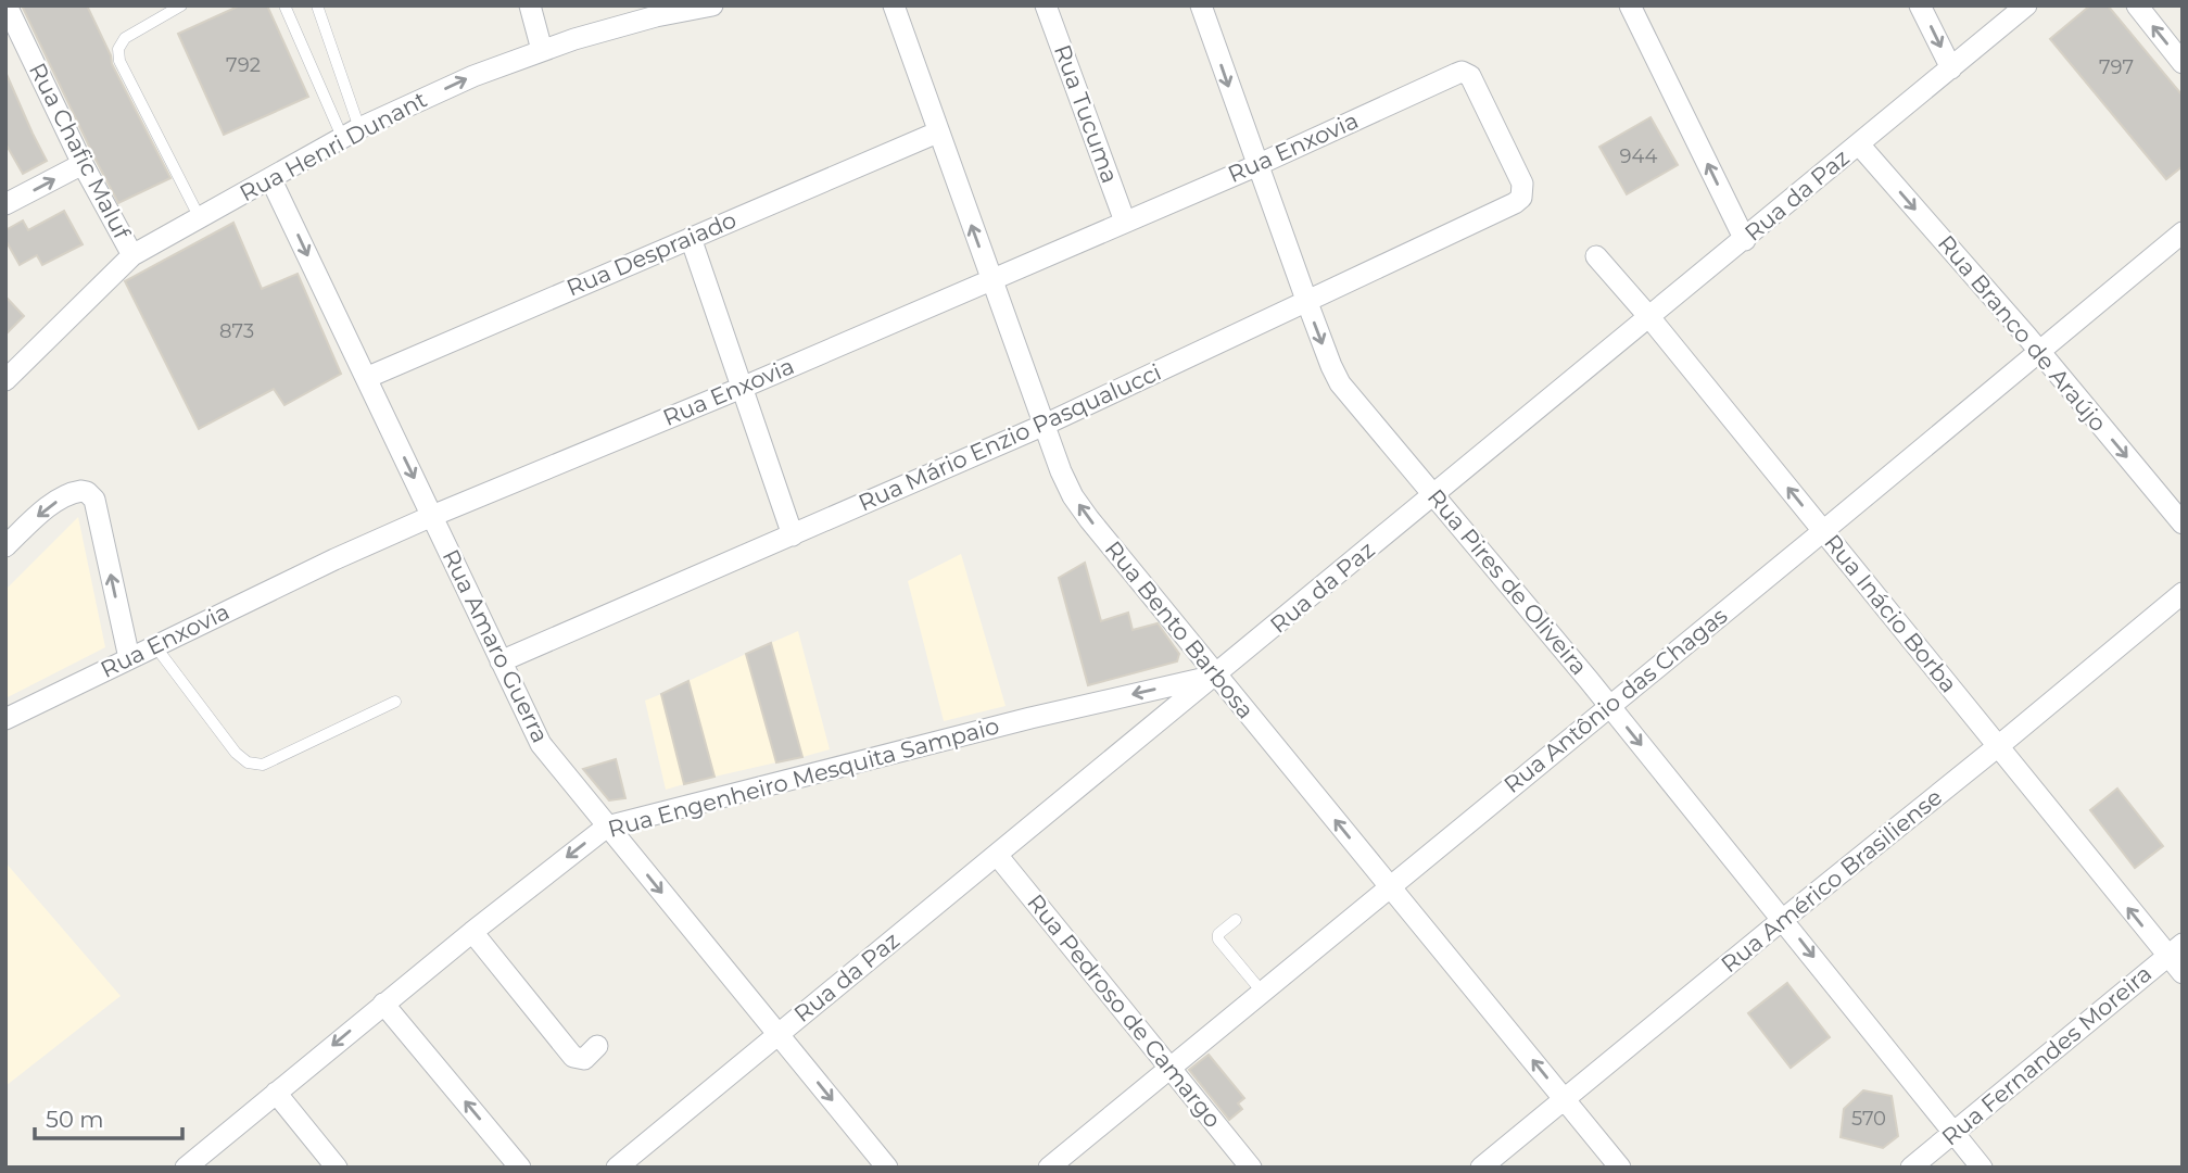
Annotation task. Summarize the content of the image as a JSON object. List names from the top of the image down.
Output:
{
  "streets": {
    "street": [
      "Rua Tucuma",
      "Rua Henri Dunant",
      "Rua Enxovia",
      "Rua Chafic Maluf",
      "Rua da Paz",
      "Rua Despraiado",
      "Rua Branco de Araújo",
      "Rua Mário Enzio Pasqualucci",
      "Rua Pires de Oliveira",
      "Rua Inácio Borba",
      "Rua Bento Barbosa",
      "Rua Amaro Guerra",
      "Rua Antônio das Chagas",
      "Rua Engenheiro Mesquita Sampaio",
      "Rua Américo Brasiliense",
      "Rua Pedroso de Camargo",
      "Rua Fernandes Moreira"
    ]
  },
  "crossings": [
    ["Rua Tucuma", "Rua Enxovia"],
    ["Rua Henri Dunant", "Rua Chafic Maluf"],
    ["Rua Henri Dunant", "Rua Amaro Guerra"],
    ["Rua Enxovia", "Rua Mário Enzio Pasqualucci"],
    ["Rua Enxovia", "Rua Pires de Oliveira"],
    ["Rua Enxovia", "Rua Bento Barbosa"],
    ["Rua Enxovia", "Rua Amaro Guerra"],
    ["Rua da Paz", "Rua Branco de Araújo"],
    ["Rua da Paz", "Rua Pires de Oliveira"],
    ["Rua da Paz", "Rua Inácio Borba"],
    ["Rua da Paz", "Rua Bento Barbosa"],
    ["Rua da Paz", "Rua Amaro Guerra"],
    ["Rua da Paz", "Rua Engenheiro Mesquita Sampaio"],
    ["Rua da Paz", "Rua Pedroso de Camargo"],
    ["Rua Despraiado", "Rua Bento Barbosa"],
    ["Rua Despraiado", "Rua Amaro Guerra"],
    ["Rua Branco de Araújo", "Rua Antônio das Chagas"],
    ["Rua Mário Enzio Pasqualucci", "Rua Pires de Oliveira"],
    ["Rua Mário Enzio Pasqualucci", "Rua Bento Barbosa"],
    ["Rua Mário Enzio Pasqualucci", "Rua Amaro Guerra"],
    ["Rua Pires de Oliveira", "Rua Antônio das Chagas"],
    ["Rua Pires de Oliveira", "Rua Américo Brasiliense"],
    ["Rua Pires de Oliveira", "Rua Fernandes Moreira"],
    ["Rua Inácio Borba", "Rua Antônio das Chagas"],
    ["Rua Inácio Borba", "Rua Américo Brasiliense"],
    ["Rua Inácio Borba", "Rua Fernandes Moreira"],
    ["Rua Bento Barbosa", "Rua Antônio das Chagas"],
    ["Rua Bento Barbosa", "Rua Engenheiro Mesquita Sampaio"],
    ["Rua Bento Barbosa", "Rua Américo Brasiliense"],
    ["Rua Amaro Guerra", "Rua Engenheiro Mesquita Sampaio"],
    ["Rua Antônio das Chagas", "Rua Pedroso de Camargo"]
  ],
  "one_way": [
    "Rua Branco de Araújo",
    "Rua Pires de Oliveira",
    "Rua Inácio Borba",
    "Rua Bento Barbosa",
    "Rua Amaro Guerra",
    "Rua Engenheiro Mesquita Sampaio"
  ],
  "house_numbers": [
    "792",
    "797",
    "944",
    "873",
    "570"
  ],
  "scale_bar": "50 m"
}
